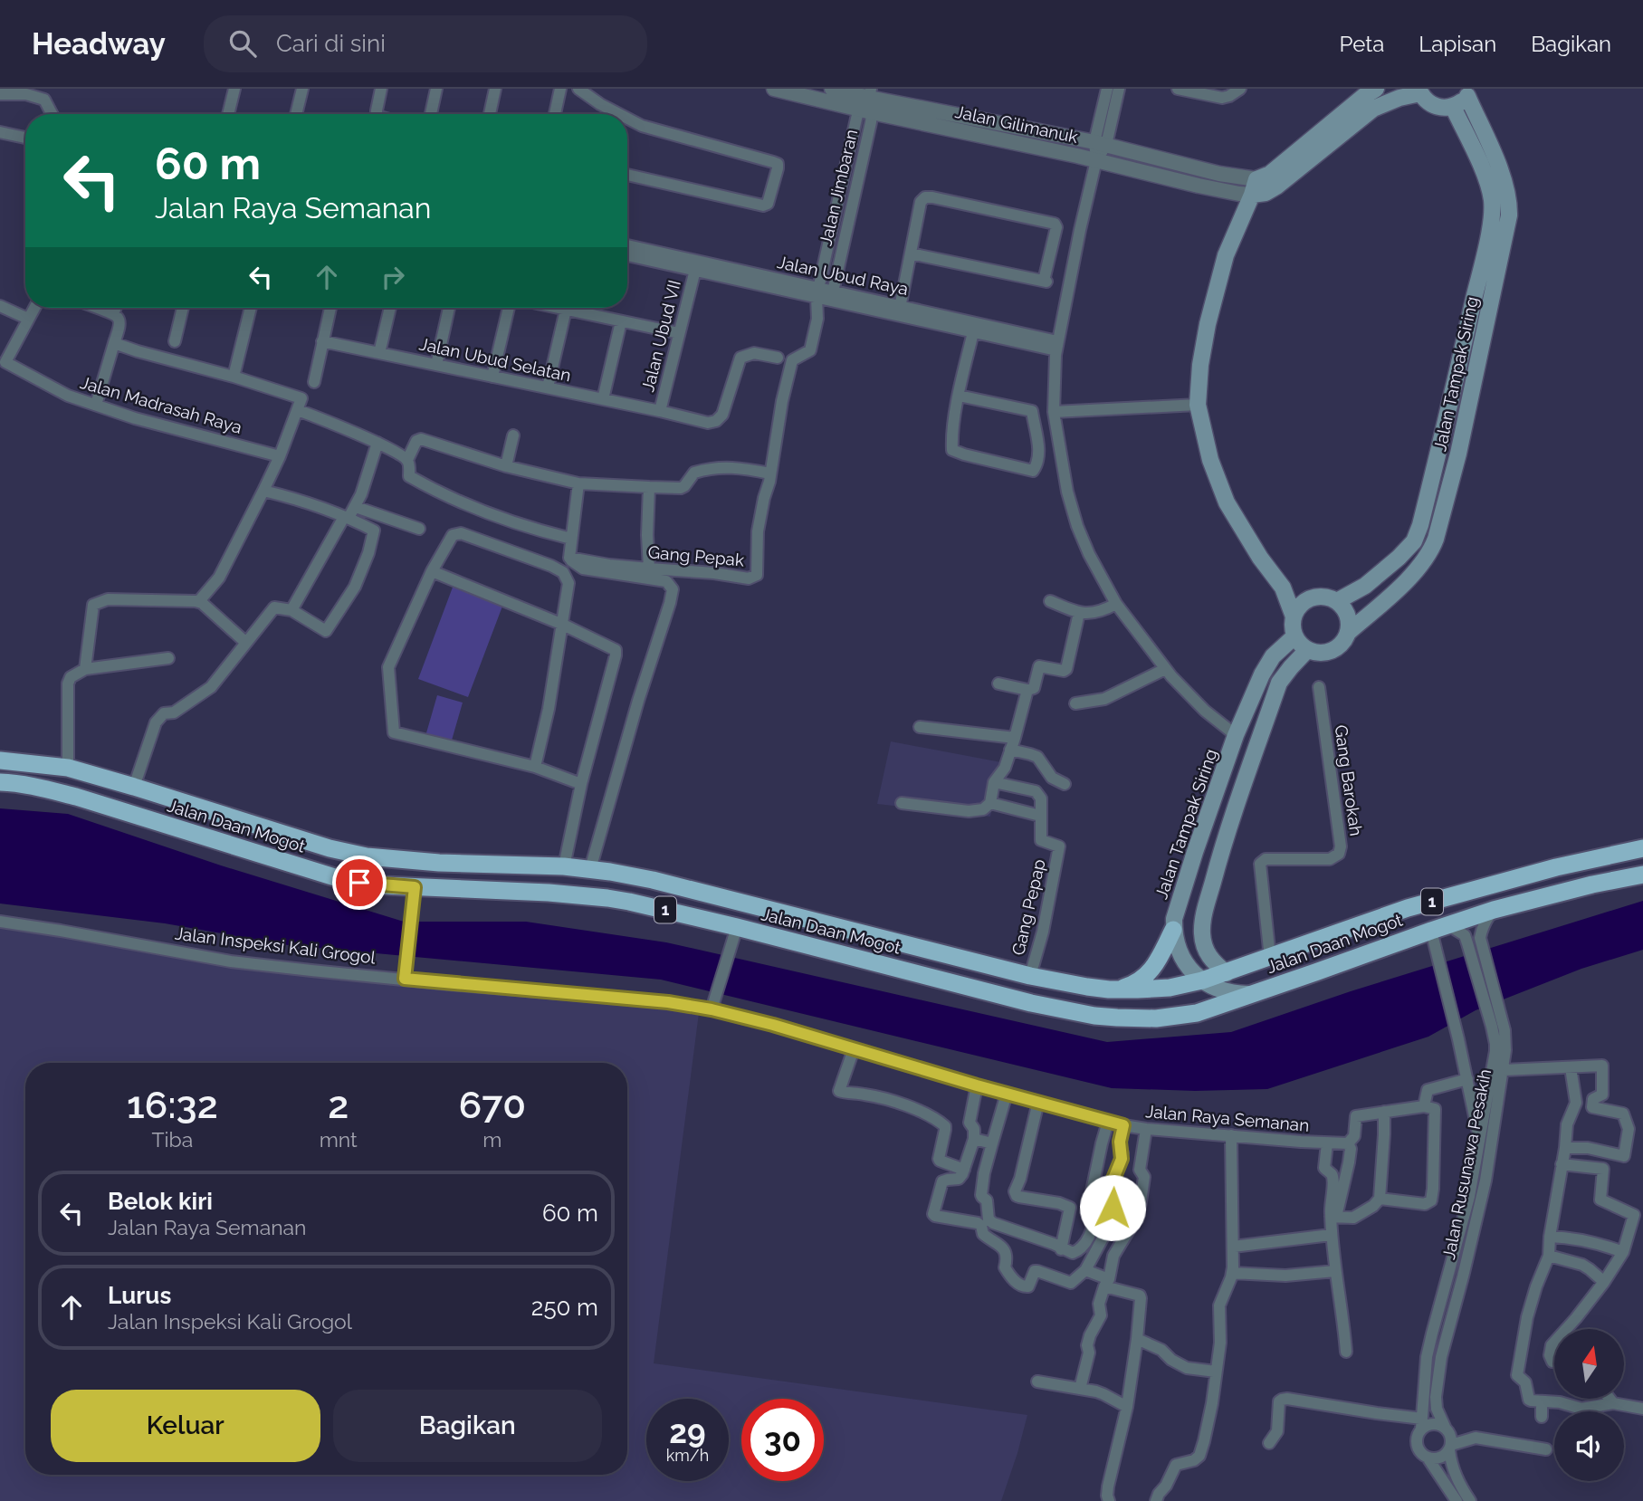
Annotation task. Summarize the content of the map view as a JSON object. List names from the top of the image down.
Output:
{
  "streets": {
    "highway": ["Jalan Daan Mogot", "1"],
    "main road": ["Jalan Tampak Siring"],
    "street": [
      "Jalan Gilimanuk",
      "Jalan Jimbaran",
      "Jalan Ubud Raya",
      "Jalan Ubud VII",
      "Jalan Ubud Selatan",
      "Jalan Madrasah Raya",
      "Gang Pepak",
      "Gang Barokah",
      "Gang Pepap",
      "Jalan Inspeksi Kali Grogol",
      "Jalan Raya Semanan",
      "Jalan Rusunawa Pesakih"
    ]
  },
  "crossings": [
    ["Jalan Gilimanuk", "Jalan Jimbaran"],
    ["Jalan Jimbaran", "Jalan Ubud Raya"],
    ["Jalan Jimbaran", "Gang Pepak"],
    ["Jalan Ubud Raya", "Jalan Ubud VII"],
    ["Jalan Ubud VII", "Jalan Ubud Selatan"],
    ["Gang Barokah", "Jalan Daan Mogot"],
    ["Jalan Daan Mogot", "Gang Pepap"],
    ["Jalan Daan Mogot", "Jalan Rusunawa Pesakih"],
    ["Jalan Inspeksi Kali Grogol", "Jalan Raya Semanan"]
  ],
  "north": "top",
  "page": {
    "header": "Headway",
    "search": "Cari di sini",
    "nav": ["Peta", "Lapisan", "Bagikan"],
    "turn": ["60 m", "Jalan Raya Semanan"],
    "eta": [
      "16:32",
      "Tiba",
      "2",
      "mnt",
      "670",
      "m"
    ],
    "list": [
      {
        "name": "Belok kiri",
        "note": "Jalan Raya Semanan",
        "value": "60 m"
      },
      {
        "name": "Lurus",
        "note": "Jalan Inspeksi Kali Grogol",
        "value": "250 m"
      }
    ],
    "buttons": ["Keluar", "Bagikan"],
    "speed": "29 km/h",
    "limit": "30"
  }
}
